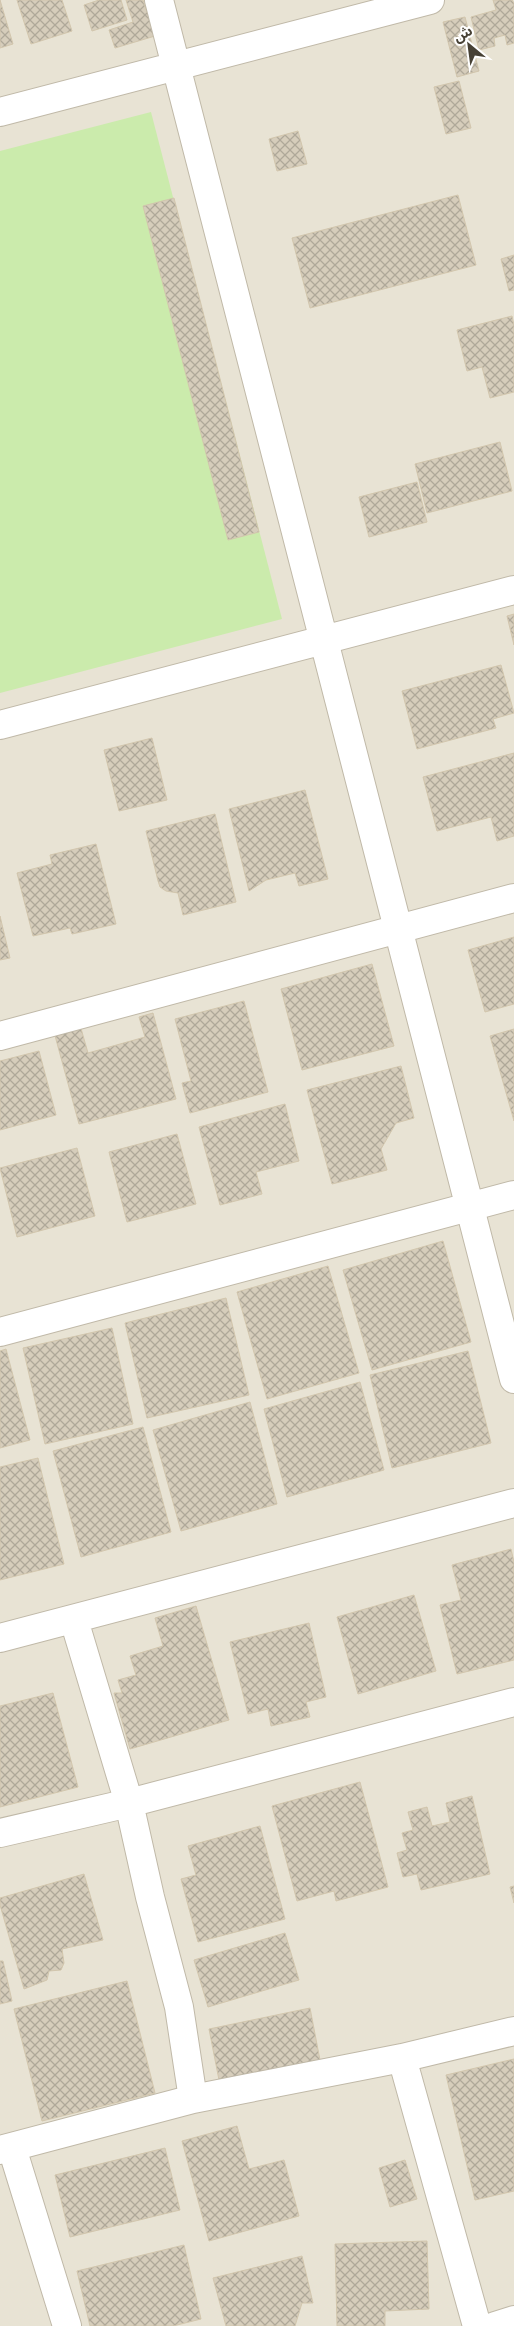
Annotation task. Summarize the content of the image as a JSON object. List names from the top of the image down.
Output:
{
  "north": "top left"
}
